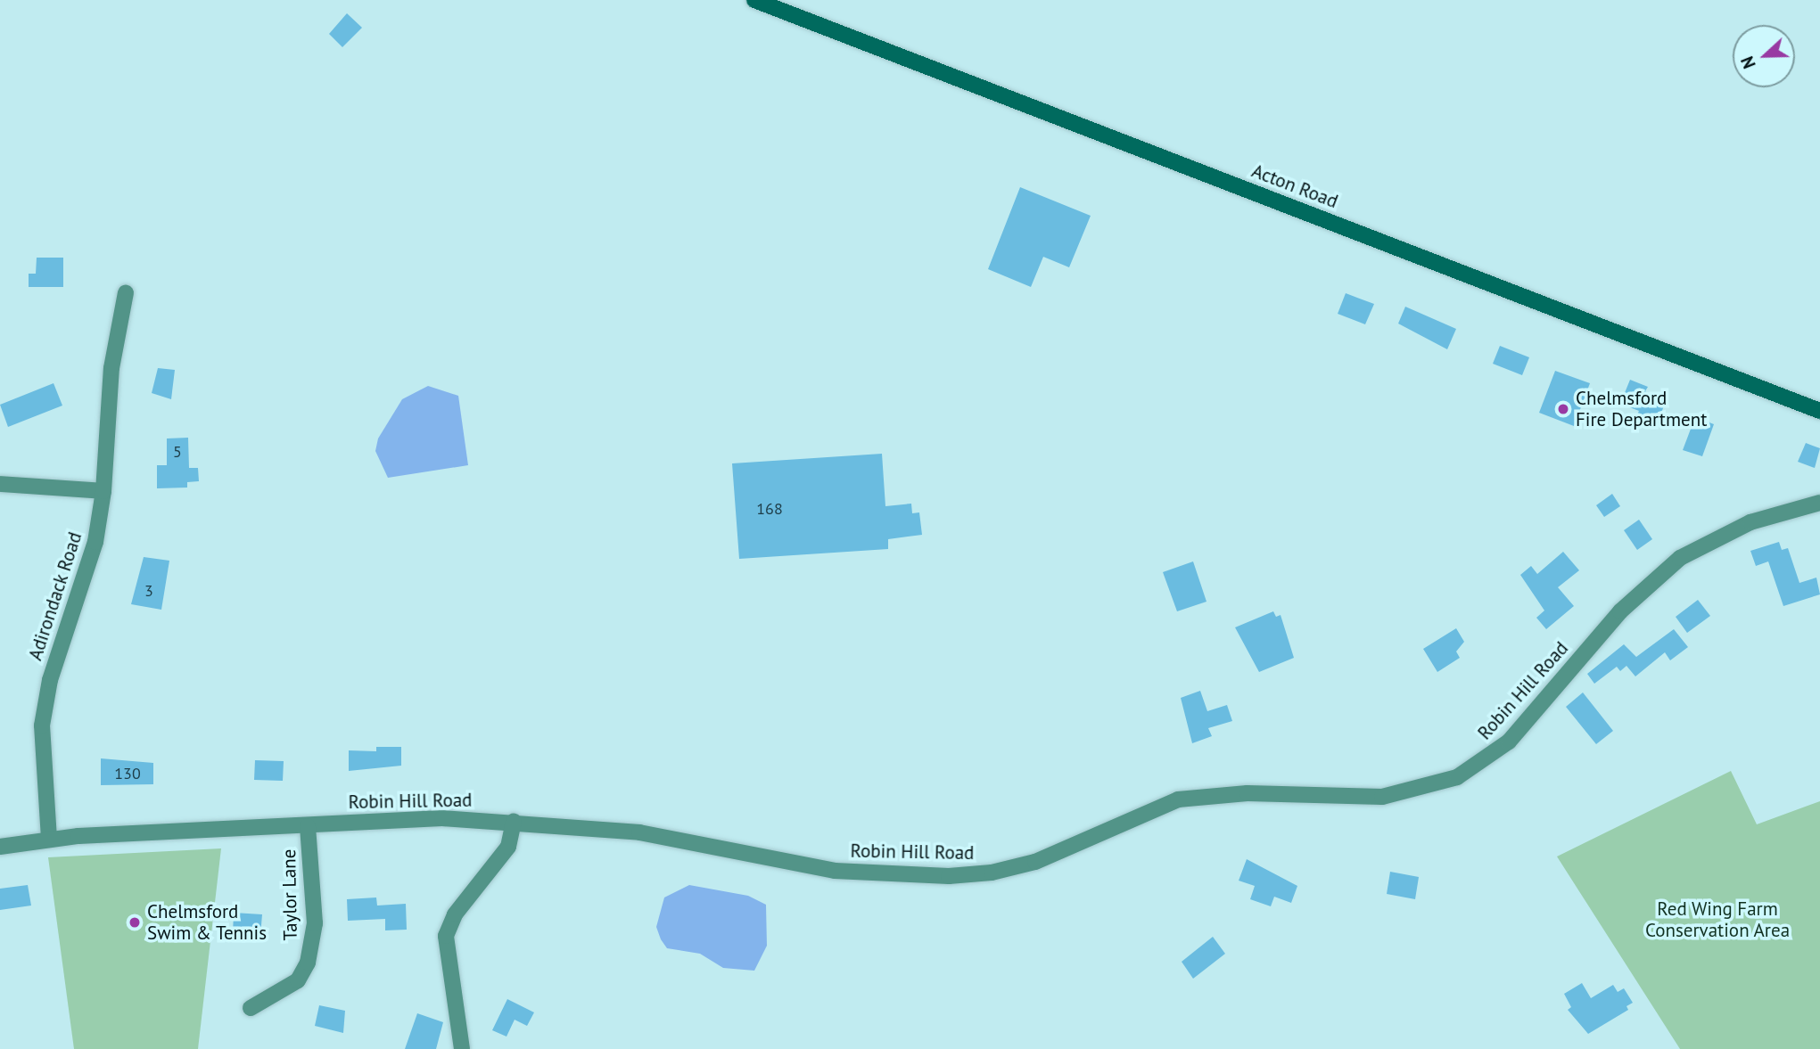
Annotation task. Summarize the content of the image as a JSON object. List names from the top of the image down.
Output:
{
  "streets": {
    "main road": ["Acton Road"],
    "street": ["Adirondack Road", "Robin Hill Road", "Taylor Lane"]
  },
  "crossings": [
    ["Adirondack Road", "Robin Hill Road"],
    ["Robin Hill Road", "Taylor Lane"]
  ],
  "parks": ["Red Wing Farm Conservation Area"],
  "places": ["Chelmsford Fire Department", "Chelmsford Swim & Tennis"],
  "house_numbers": [
    "5",
    "168",
    "3",
    "130"
  ],
  "north": "left"
}
